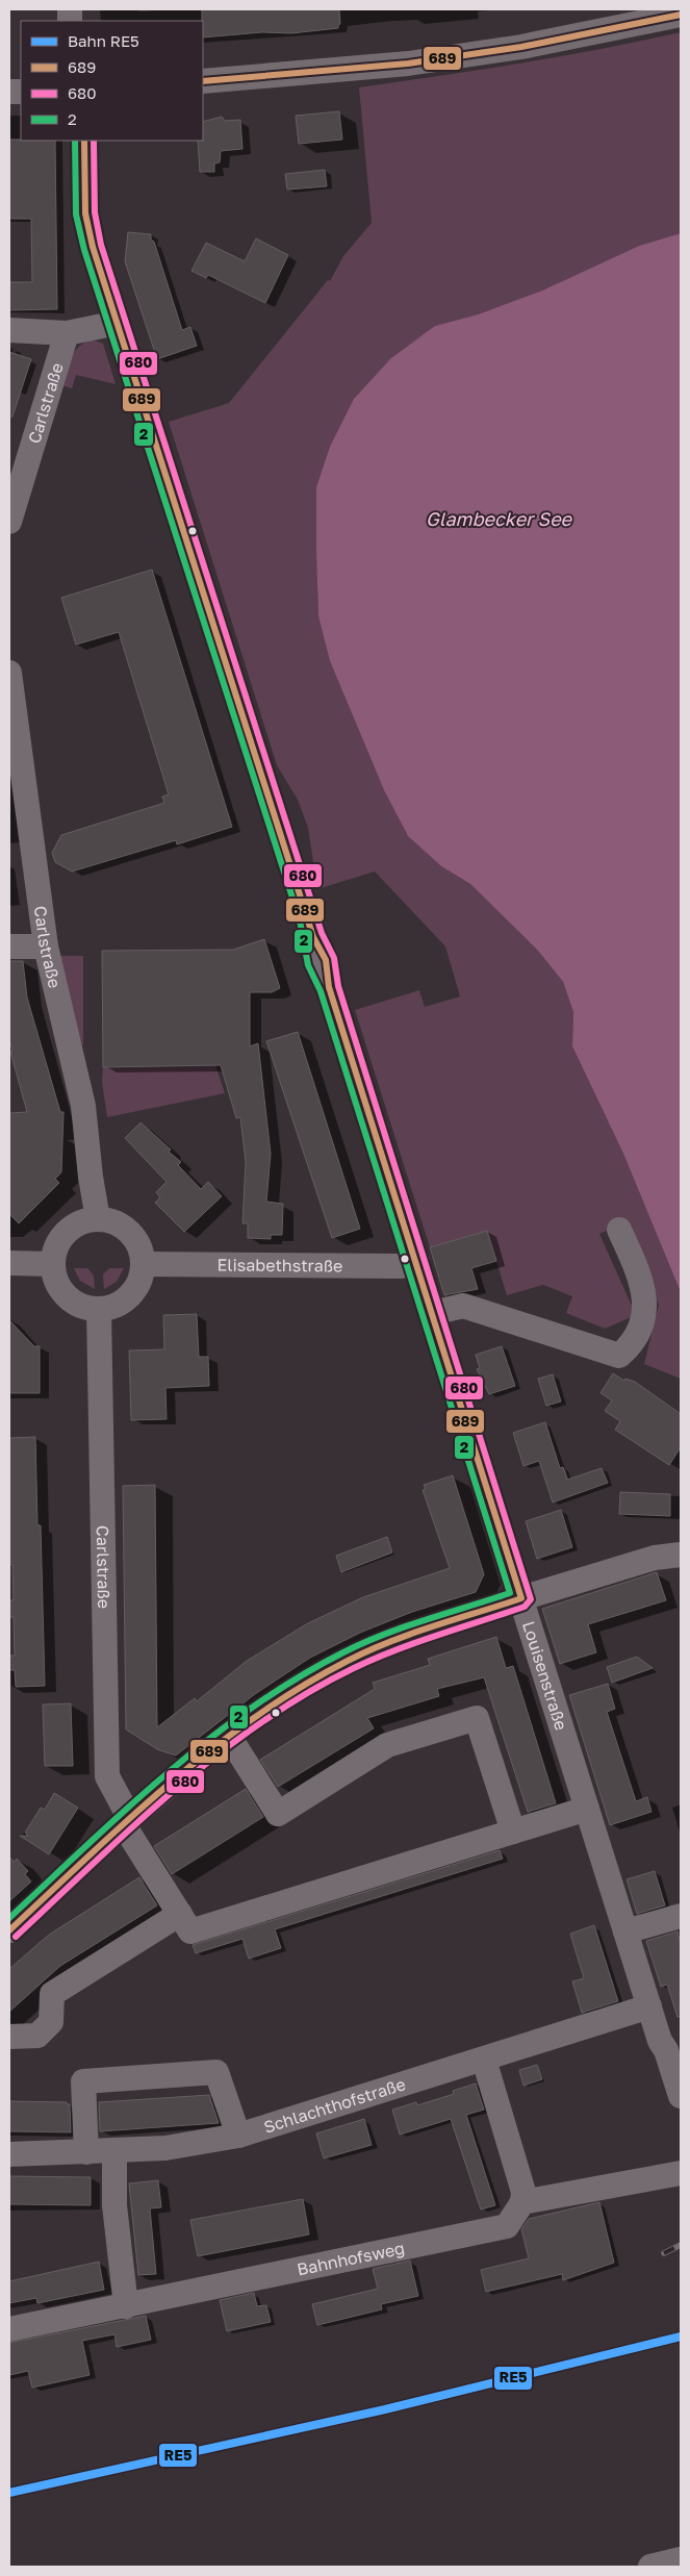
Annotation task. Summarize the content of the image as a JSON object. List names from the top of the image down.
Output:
{
  "streets": {
    "street": [
      "Carlstraße",
      "Elisabethstraße",
      "Louisenstraße",
      "Schlachthofstraße",
      "Bahnhofsweg"
    ]
  },
  "crossings": [
    ["Carlstraße", "Elisabethstraße"],
    ["Elisabethstraße", "Louisenstraße"],
    ["Louisenstraße", "Schlachthofstraße"]
  ],
  "water": ["Glambecker See"],
  "lines": [
    "transit line 689",
    "transit line 680",
    "transit line 2",
    "rail line RE5"
  ],
  "legend": [
    "Bahn RE5",
    "689",
    "680",
    "2"
  ]
}
